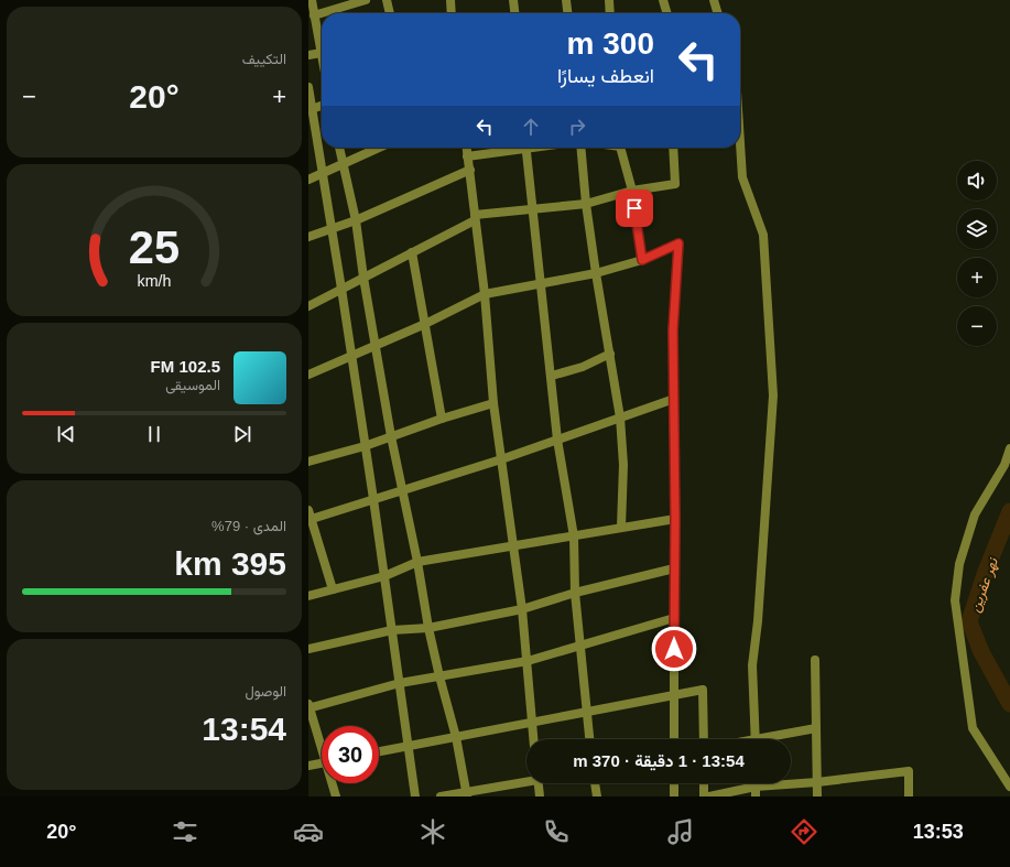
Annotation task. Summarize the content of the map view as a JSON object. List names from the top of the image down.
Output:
{
  "water": ["نهر عفرين"],
  "page": {
    "tile": [
      "التكييف",
      ["المدى · 79%", "395 km"],
      ["الوصول", "13:54"]
    ],
    "turn": ["300 m", "انعطف يسارًا"],
    "heat": ["−", "20°", "+"],
    "map_buttons": ["+", "−"],
    "song": ["102.5 FM", "الموسيقى"],
    "limit": "30",
    "trip": "13:54 · 1 دقيقة · 370 m",
    "tabs": ["13:53", "20°"],
    "gauge": ["25", "km/h"]
  }
}
